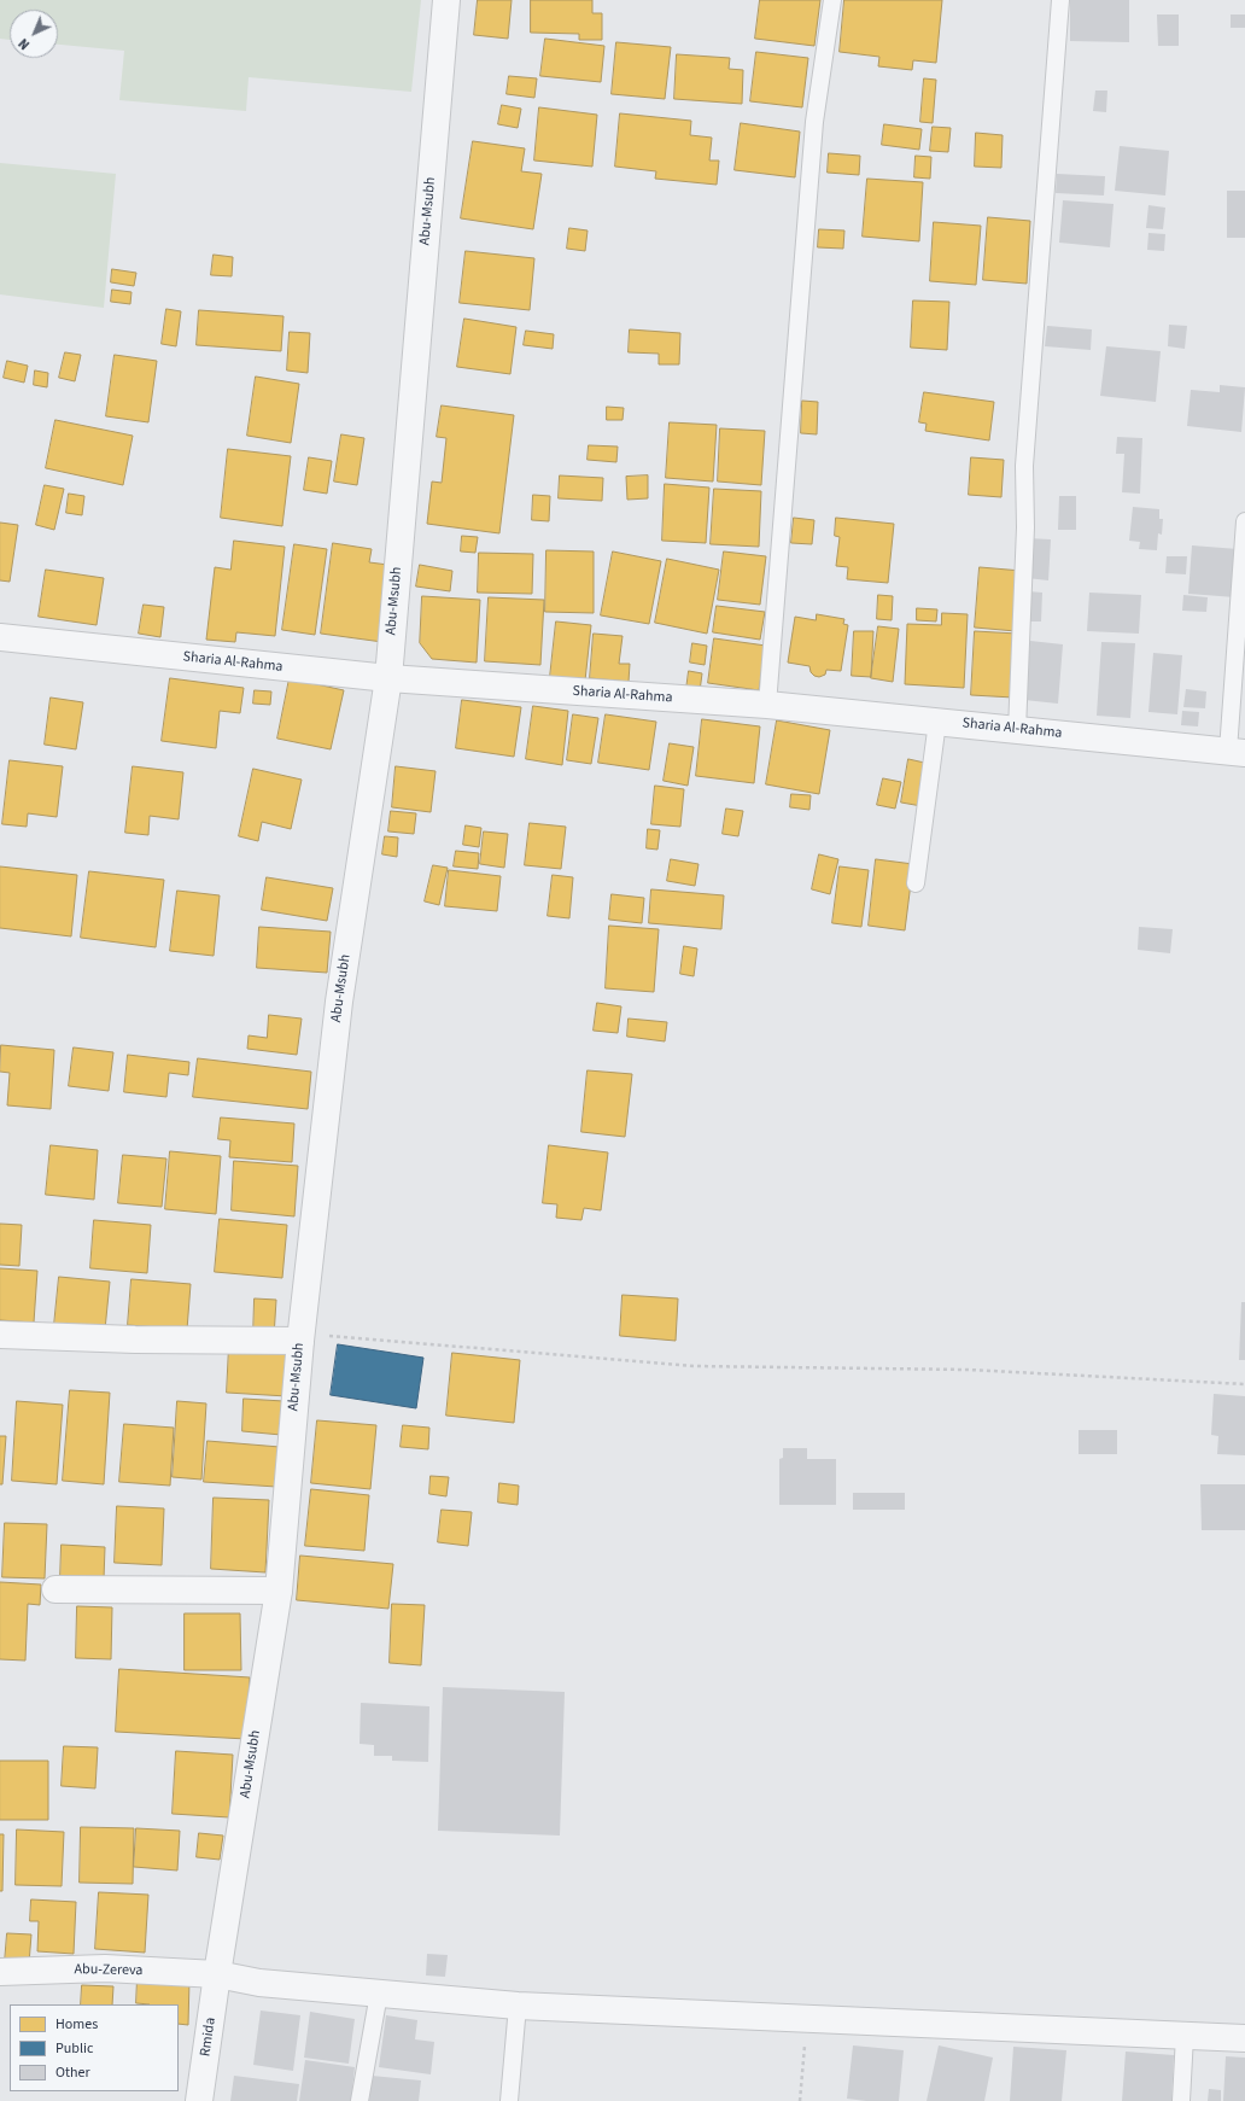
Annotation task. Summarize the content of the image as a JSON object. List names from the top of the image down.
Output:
{
  "streets": {
    "street": [
      "Abu-Msubh",
      "Sharia Al-Rahma",
      "Abu-Zereva",
      "Rmida"
    ]
  },
  "crossings": [
    ["Abu-Msubh", "Sharia Al-Rahma"],
    ["Abu-Msubh", "Abu-Zereva"],
    ["Abu-Msubh", "Rmida"],
    ["Abu-Zereva", "Rmida"]
  ],
  "legend": ["Homes", "Public", "Other"],
  "north": "bottom left"
}
